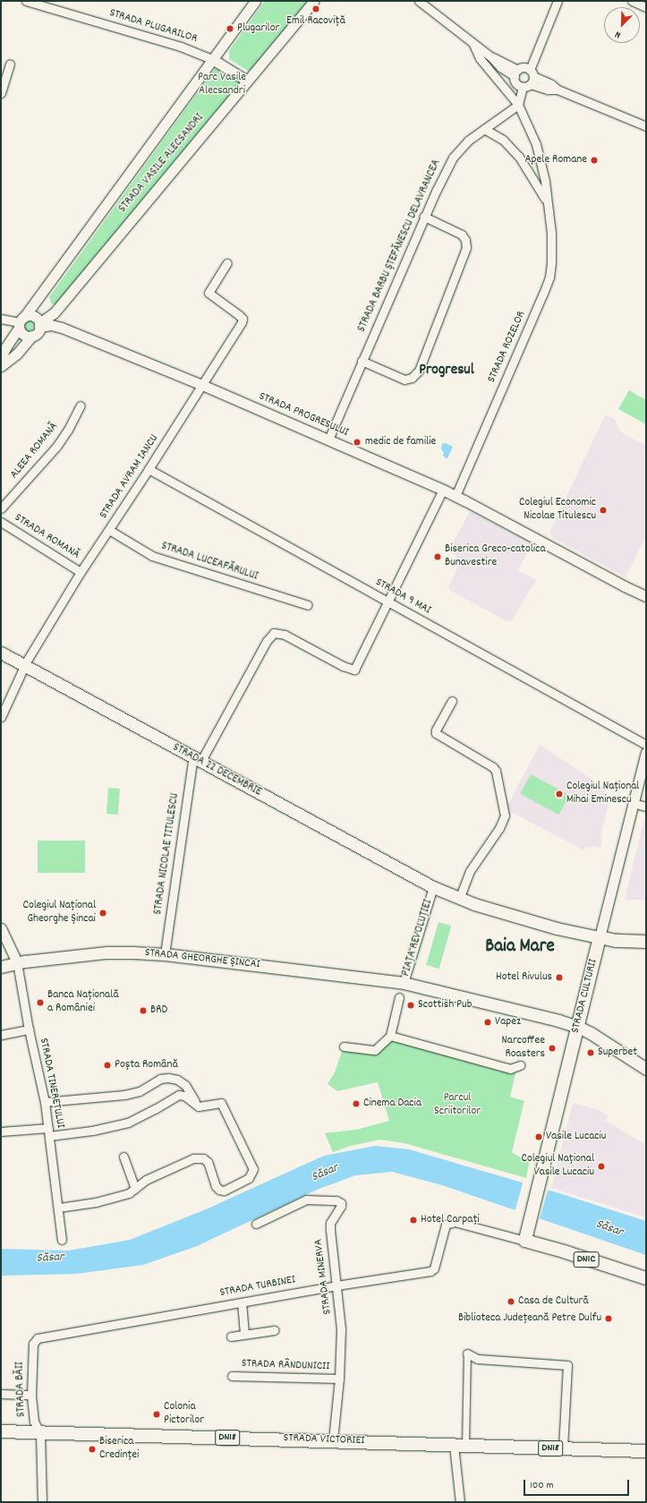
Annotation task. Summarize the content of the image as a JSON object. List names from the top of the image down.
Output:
{
  "streets": {
    "main road": [
      "STRADA 22 DECEMBRIE",
      "PIAȚA REVOLUȚIEI",
      "STRADA GHEORGHE ȘINCAI",
      "STRADA CULTURII",
      "DN1C",
      "DN18",
      "STRADA VICTORIEI"
    ],
    "street": [
      "STRADA PLUGARILOR",
      "STRADA VASILE ALECSANDRI",
      "STRADA BARBU ȘTEFĂNESCU DELAVRANCEA",
      "STRADA ROZELOR",
      "STRADA PROGRESULUI",
      "ALEEA ROMANĂ",
      "STRADA AVRAM IANCU",
      "STRADA ROMANĂ",
      "STRADA LUCEAFĂRULUI",
      "STRADA 9 MAI",
      "STRADA NICOLAE TITULESCU",
      "STRADA TINERETULUI",
      "STRADA MINERVA",
      "STRADA TURBINEI",
      "STRADA RÂNDUNICII",
      "STRADA BĂII"
    ]
  },
  "crossings": [
    ["STRADA PLUGARILOR", "STRADA VASILE ALECSANDRI"],
    ["STRADA VASILE ALECSANDRI", "STRADA PROGRESULUI"],
    ["STRADA BARBU ȘTEFĂNESCU DELAVRANCEA", "STRADA ROZELOR"],
    ["STRADA BARBU ȘTEFĂNESCU DELAVRANCEA", "STRADA PROGRESULUI"],
    ["STRADA ROZELOR", "STRADA PROGRESULUI"],
    ["STRADA PROGRESULUI", "STRADA AVRAM IANCU"],
    ["STRADA AVRAM IANCU", "STRADA ROMANĂ"],
    ["STRADA AVRAM IANCU", "STRADA LUCEAFĂRULUI"],
    ["STRADA AVRAM IANCU", "STRADA 9 MAI"],
    ["STRADA AVRAM IANCU", "STRADA 22 DECEMBRIE"],
    ["STRADA 22 DECEMBRIE", "STRADA NICOLAE TITULESCU"],
    ["STRADA 22 DECEMBRIE", "PIAȚA REVOLUȚIEI"],
    ["STRADA NICOLAE TITULESCU", "STRADA GHEORGHE ȘINCAI"],
    ["PIAȚA REVOLUȚIEI", "STRADA GHEORGHE ȘINCAI"],
    ["PIAȚA REVOLUȚIEI", "STRADA CULTURII"],
    ["STRADA GHEORGHE ȘINCAI", "STRADA TINERETULUI"],
    ["STRADA CULTURII", "DN1C"],
    ["STRADA CULTURII", "STRADA TURBINEI"],
    ["DN1C", "STRADA TURBINEI"],
    ["STRADA MINERVA", "STRADA TURBINEI"],
    ["STRADA MINERVA", "STRADA RÂNDUNICII"],
    ["STRADA MINERVA", "STRADA VICTORIEI"],
    ["STRADA TURBINEI", "STRADA BĂII"],
    ["STRADA BĂII", "STRADA VICTORIEI"]
  ],
  "districts": ["Progresul", "Baia Mare"],
  "water": ["Săsar"],
  "parks": ["Parc Vasile Alecsandri", "Parcul Scriitorilor"],
  "places": [
    "Emil Racoviță",
    "Plugarilor",
    "Apele Romane",
    "medic de familie",
    "Colegiul Economic Nicolae Titulescu",
    "Biserica Greco-catolica Bunavestire",
    "Colegiul Național Mihai Eminescu",
    "Colegiul Național Gheorghe Șincai",
    "Hotel Rivulus",
    "Banca Națională a României",
    "Scottish Pub",
    "BRD",
    "Vapez",
    "Narcoffee Roasters",
    "Superbet",
    "Poșta Română",
    "Cinema Dacia",
    "Vasile Lucaciu",
    "Colegiul Național Vasile Lucaciu",
    "Hotel Carpați",
    "Casa de Cultură",
    "Biblioteca Județeană Petre Dulfu",
    "Colonia Pictorilor",
    "Biserica Credinței"
  ],
  "scale_bar": "100 m",
  "north": "bottom left"
}
